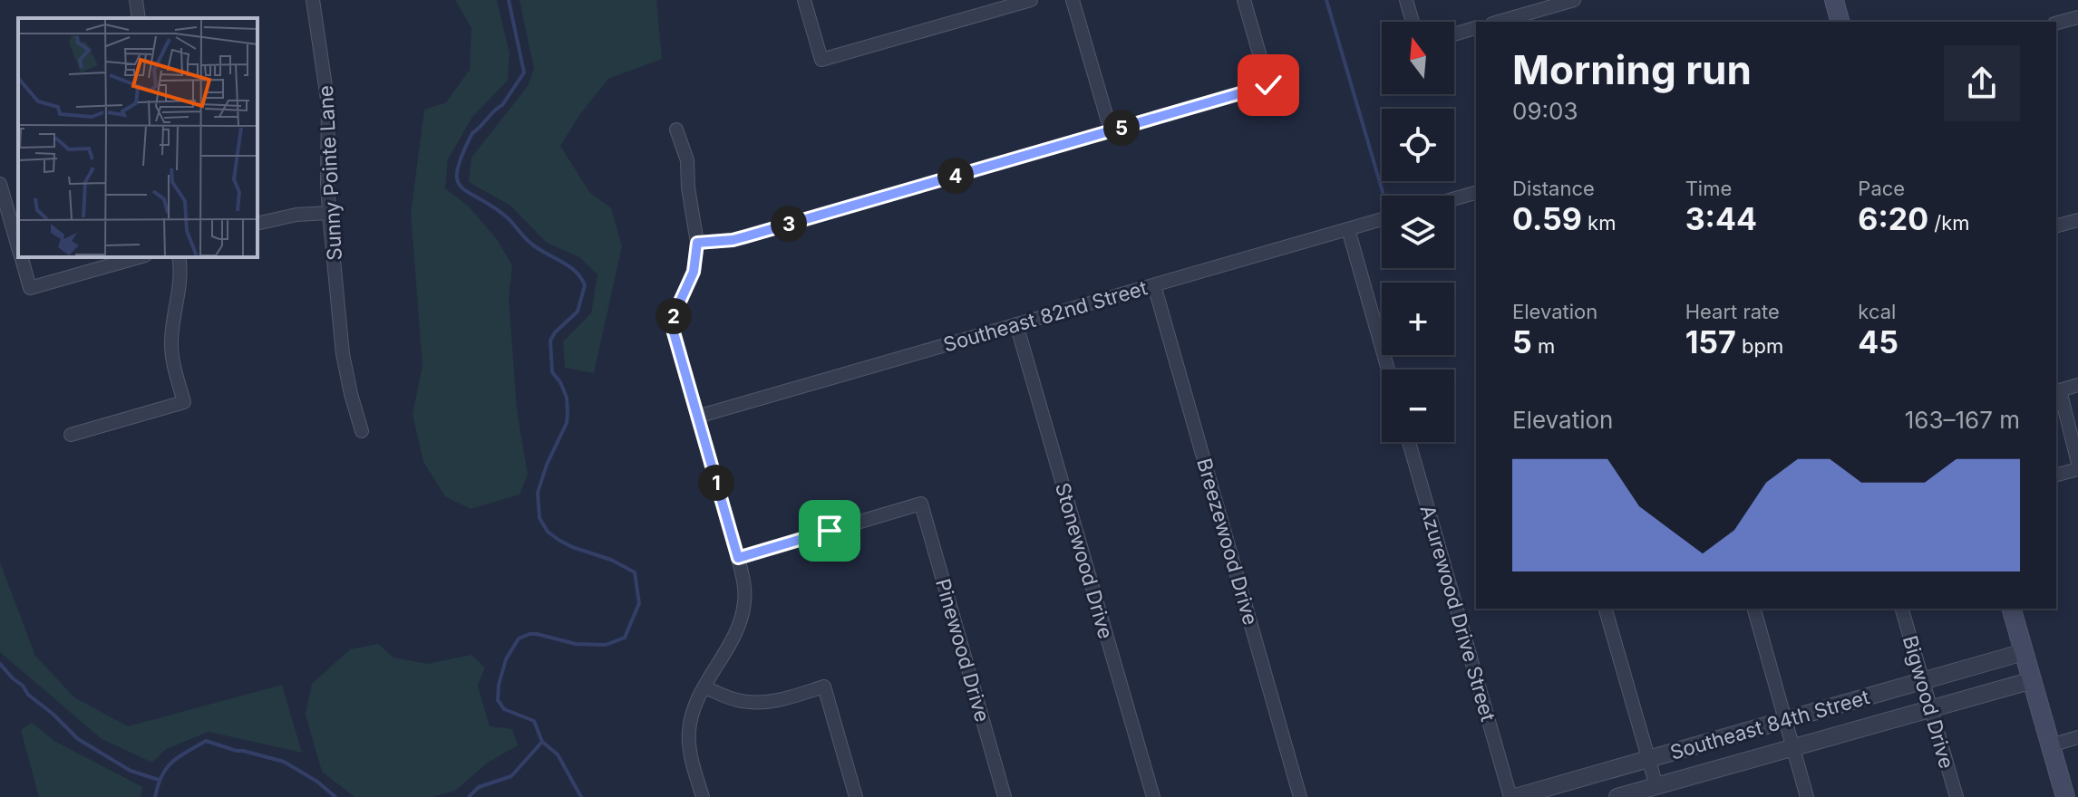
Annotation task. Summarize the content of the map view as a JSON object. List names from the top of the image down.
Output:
{
  "streets": {
    "street": [
      "Sunny Pointe Lane",
      "Southeast 82nd Street",
      "Breezewood Drive",
      "Stonewood Drive",
      "Azurewood Drive Street",
      "Pinewood Drive",
      "Bigwood Drive",
      "Southeast 84th Street"
    ]
  },
  "crossings": [
    ["Southeast 82nd Street", "Breezewood Drive"],
    ["Southeast 82nd Street", "Stonewood Drive"],
    ["Azurewood Drive Street", "Southeast 84th Street"],
    ["Bigwood Drive", "Southeast 84th Street"]
  ],
  "north": "top",
  "page": {
    "map_buttons": ["+", "−"],
    "heading": ["Morning run", "09:03"],
    "pins": [
      "5",
      "4",
      "3",
      "2",
      "1"
    ],
    "stats": [
      ["Distance", "0.59 km"],
      ["Time", "3:44"],
      ["Pace", "6:20 /km"],
      ["Elevation", "5 m"],
      ["Heart rate", "157 bpm"],
      ["kcal", "45"]
    ],
    "chart": ["Elevation", "163–167 m"]
  }
}
